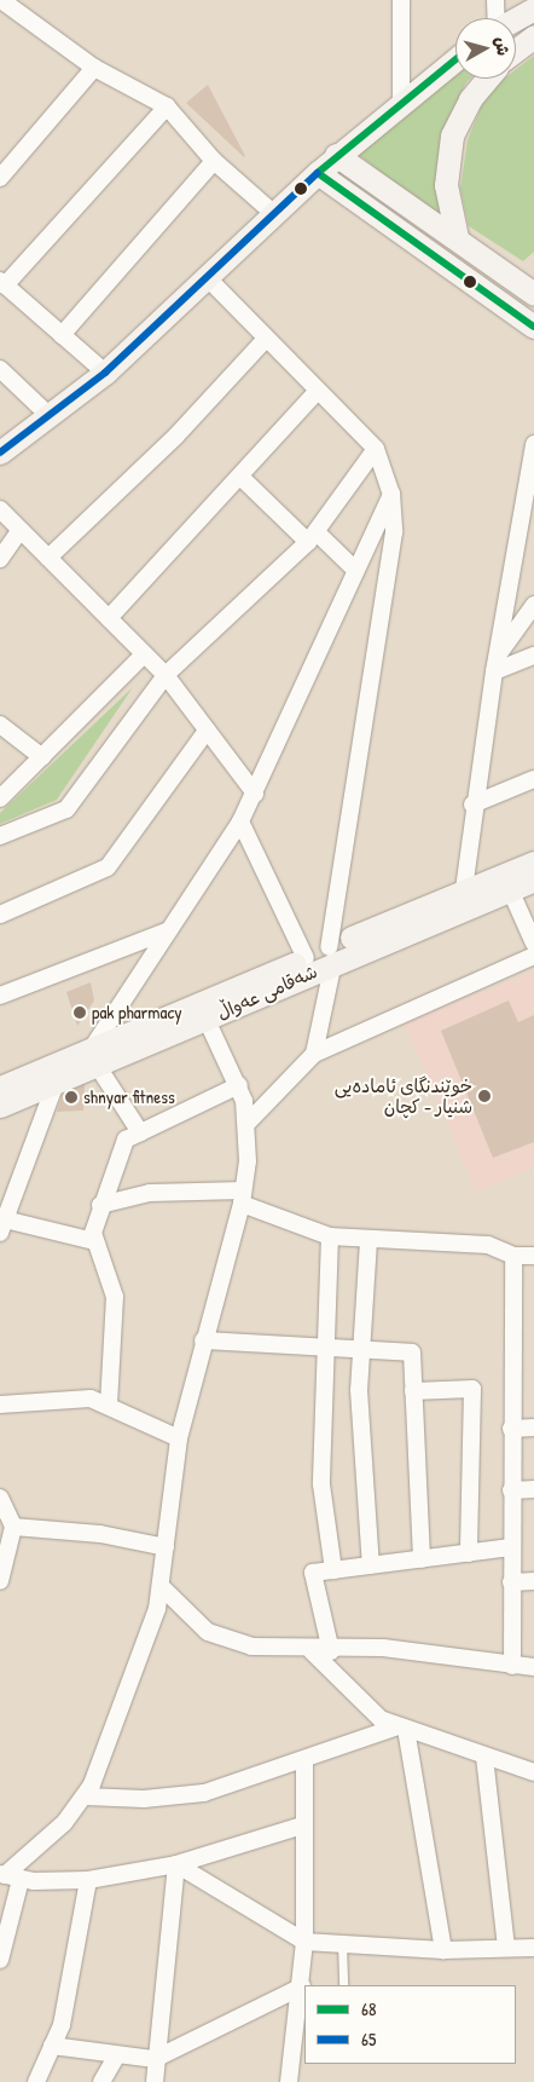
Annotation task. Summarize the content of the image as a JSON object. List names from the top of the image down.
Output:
{
  "streets": {
    "main road": ["شەقامی عەواڵ"]
  },
  "places": ["pak pharmacy", "خوێندنگای ئامادەیی شنیار - کچان", "shnyar fitness"],
  "lines": ["transit line 68", "transit line 65"],
  "legend": ["68", "65"],
  "north": "right"
}
